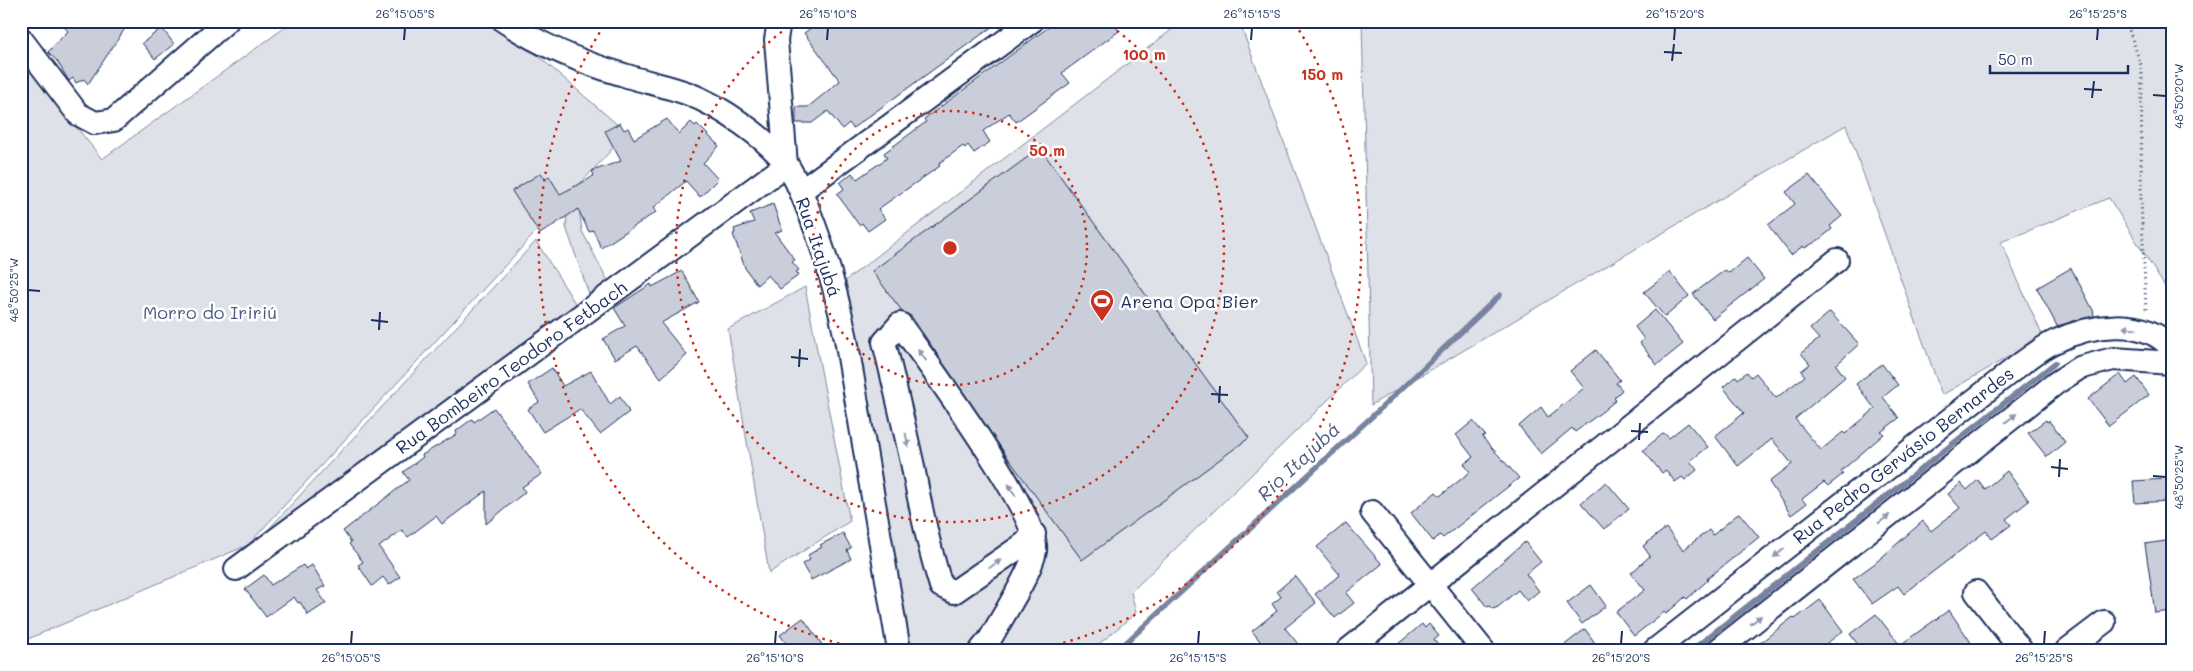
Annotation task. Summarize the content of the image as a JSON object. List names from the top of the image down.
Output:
{
  "streets": {
    "street": ["Rua Itajubá", "Rua Bombeiro Teodoro Fetbach", "Rua Pedro Gervásio Bernardes"]
  },
  "crossings": [
    ["Rua Itajubá", "Rua Bombeiro Teodoro Fetbach"]
  ],
  "water": ["Rio Itajubá"],
  "parks": ["Morro do Iririú"],
  "places": {
    "sports": ["Arena Opa Bier"]
  },
  "scale_bar": "50 m",
  "coordinates": [
    "26°15'05\"S",
    "26°15'10\"S",
    "26°15'15\"S",
    "26°15'20\"S",
    "26°15'25\"S",
    "48°50'20\"W",
    "48°50'25\"W"
  ],
  "rings": ["100 m", "150 m", "50 m"]
}
